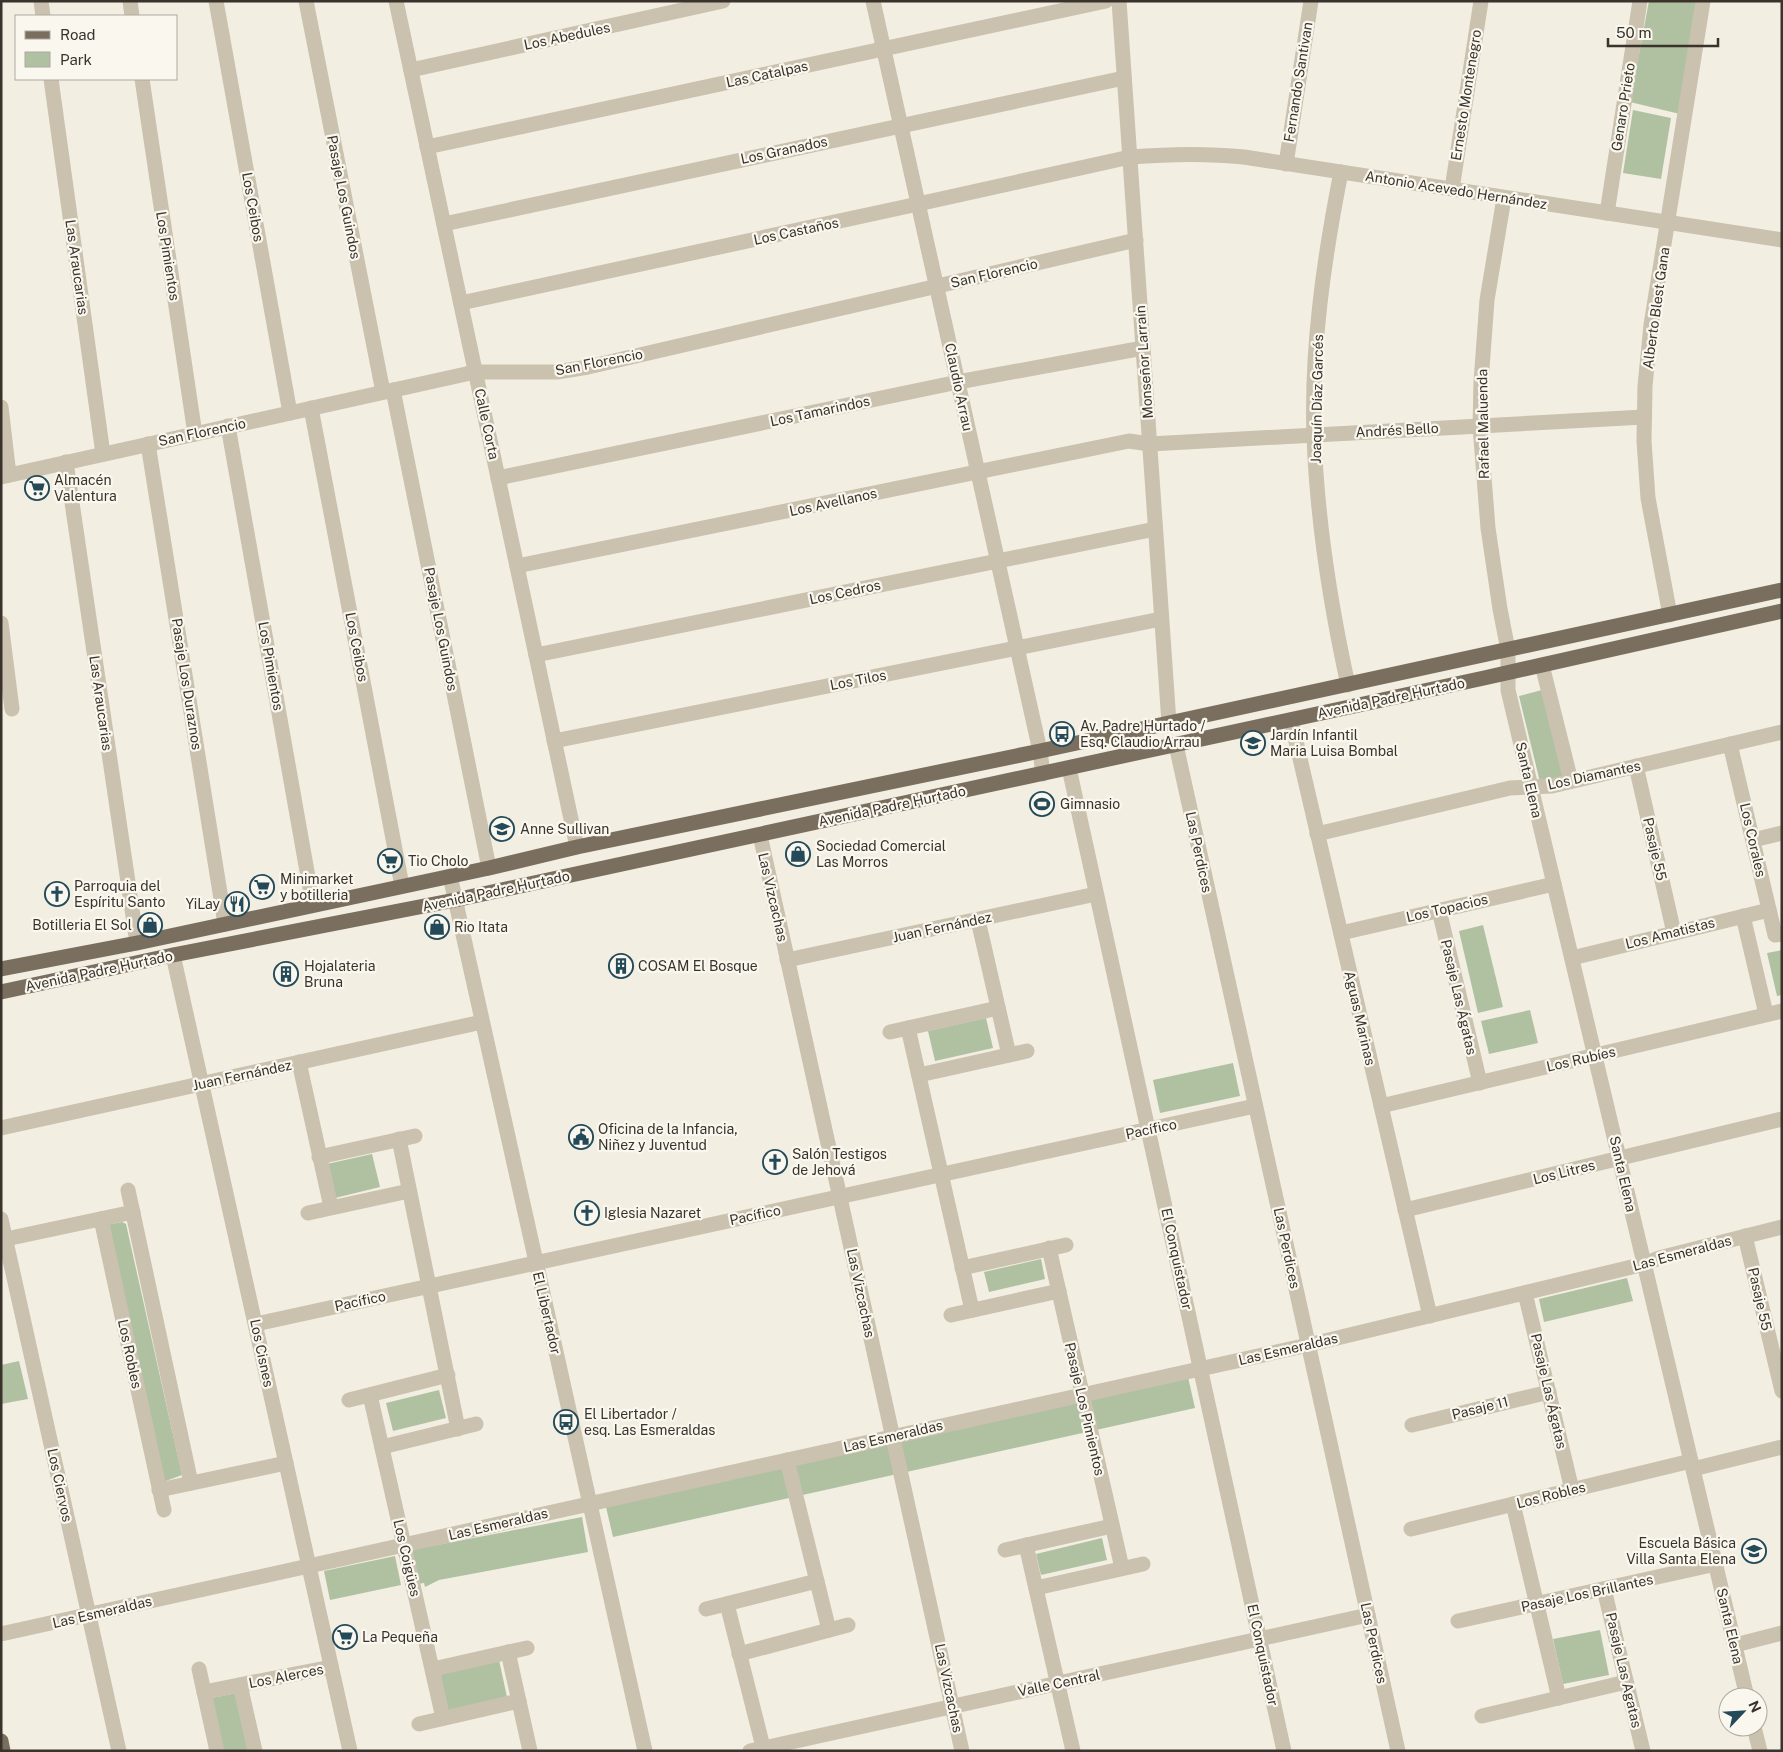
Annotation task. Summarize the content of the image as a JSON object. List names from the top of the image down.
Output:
{
  "streets": {
    "main road": ["Avenida Padre Hurtado"],
    "street": [
      "Los Abedules",
      "Las Catalpas",
      "Fernando Santivan",
      "Ernesto Montenegro",
      "Genaro Prieto",
      "Los Granados",
      "Antonio Acevedo Hernández",
      "Pasaje Los Guindos",
      "Los Ceibos",
      "Los Castaños",
      "Los Pimientos",
      "Las Araucarias",
      "San Florencio",
      "Alberto Blest Gana",
      "Monseñor Larraín",
      "Claudio Arrau",
      "Joaquín Díaz Garcés",
      "Los Tamarindos",
      "Calle Corta",
      "Rafael Maluenda",
      "Andrés Bello",
      "Los Avellanos",
      "Los Cedros",
      "Los Tilos",
      "Pasaje Los Duraznos",
      "Los Diamantes",
      "Santa Elena",
      "Los Corales",
      "Pasaje 55",
      "Las Perdices",
      "Las Vizcachas",
      "Los Topacios",
      "Juan Fernández",
      "Los Amatistas",
      "Pasaje Las Ágatas",
      "Aguas Marinas",
      "Los Rubíes",
      "Pacífico",
      "Los Litres",
      "Las Esmeraldas",
      "El Conquistador",
      "El Libertador",
      "Los Cisnes",
      "Los Robles",
      "Pasaje 11",
      "Pasaje Los Pimientos",
      "Los Ciervos",
      "Los Coigües",
      "Pasaje Los Brillantes",
      "Pasaje Las Agatas",
      "Los Alerces",
      "Valle Central"
    ]
  },
  "crossings": [
    ["Los Abedules", "Calle Corta"],
    ["Las Catalpas", "Claudio Arrau"],
    ["Las Catalpas", "Calle Corta"],
    ["Fernando Santivan", "Antonio Acevedo Hernández"],
    ["Ernesto Montenegro", "Antonio Acevedo Hernández"],
    ["Genaro Prieto", "Antonio Acevedo Hernández"],
    ["Los Granados", "Monseñor Larraín"],
    ["Los Granados", "Claudio Arrau"],
    ["Los Granados", "Calle Corta"],
    ["Antonio Acevedo Hernández", "Los Castaños"],
    ["Antonio Acevedo Hernández", "Alberto Blest Gana"],
    ["Antonio Acevedo Hernández", "Monseñor Larraín"],
    ["Antonio Acevedo Hernández", "Joaquín Díaz Garcés"],
    ["Antonio Acevedo Hernández", "Rafael Maluenda"],
    ["Pasaje Los Guindos", "San Florencio"],
    ["Pasaje Los Guindos", "Avenida Padre Hurtado"],
    ["Los Ceibos", "San Florencio"],
    ["Los Ceibos", "Avenida Padre Hurtado"],
    ["Los Castaños", "Monseñor Larraín"],
    ["Los Castaños", "Claudio Arrau"],
    ["Los Castaños", "Calle Corta"],
    ["Los Pimientos", "San Florencio"],
    ["Los Pimientos", "Avenida Padre Hurtado"],
    ["Las Araucarias", "San Florencio"],
    ["Las Araucarias", "Avenida Padre Hurtado"],
    ["San Florencio", "Monseñor Larraín"],
    ["San Florencio", "Claudio Arrau"],
    ["San Florencio", "Calle Corta"],
    ["San Florencio", "Pasaje Los Duraznos"],
    ["Alberto Blest Gana", "Andrés Bello"],
    ["Alberto Blest Gana", "Avenida Padre Hurtado"],
    ["Monseñor Larraín", "Los Tamarindos"],
    ["Monseñor Larraín", "Andrés Bello"],
    ["Monseñor Larraín", "Los Avellanos"],
    ["Monseñor Larraín", "Los Cedros"],
    ["Monseñor Larraín", "Los Tilos"],
    ["Monseñor Larraín", "Avenida Padre Hurtado"],
    ["Claudio Arrau", "Los Tamarindos"],
    ["Claudio Arrau", "Los Avellanos"],
    ["Claudio Arrau", "Los Cedros"],
    ["Claudio Arrau", "Los Tilos"],
    ["Claudio Arrau", "Avenida Padre Hurtado"],
    ["Joaquín Díaz Garcés", "Andrés Bello"],
    ["Joaquín Díaz Garcés", "Avenida Padre Hurtado"],
    ["Los Tamarindos", "Calle Corta"],
    ["Calle Corta", "Los Avellanos"],
    ["Calle Corta", "Los Cedros"],
    ["Calle Corta", "Los Tilos"],
    ["Calle Corta", "Avenida Padre Hurtado"],
    ["Rafael Maluenda", "Andrés Bello"],
    ["Rafael Maluenda", "Avenida Padre Hurtado"],
    ["Rafael Maluenda", "Santa Elena"],
    ["Andrés Bello", "Los Avellanos"],
    ["Pasaje Los Duraznos", "Avenida Padre Hurtado"],
    ["Avenida Padre Hurtado", "Santa Elena"],
    ["Avenida Padre Hurtado", "Las Perdices"],
    ["Avenida Padre Hurtado", "Las Vizcachas"],
    ["Avenida Padre Hurtado", "Aguas Marinas"],
    ["Avenida Padre Hurtado", "El Conquistador"],
    ["Avenida Padre Hurtado", "El Libertador"],
    ["Avenida Padre Hurtado", "Los Cisnes"],
    ["Los Diamantes", "Santa Elena"],
    ["Los Diamantes", "Los Corales"],
    ["Los Diamantes", "Pasaje 55"],
    ["Los Diamantes", "Aguas Marinas"],
    ["Santa Elena", "Los Topacios"],
    ["Santa Elena", "Los Amatistas"],
    ["Santa Elena", "Los Rubíes"],
    ["Santa Elena", "Los Litres"],
    ["Santa Elena", "Las Esmeraldas"],
    ["Santa Elena", "Los Robles"],
    ["Santa Elena", "Pasaje Los Brillantes"],
    ["Los Corales", "Los Amatistas"],
    ["Pasaje 55", "Los Amatistas"],
    ["Pasaje 55", "Las Esmeraldas"],
    ["Las Perdices", "Pacífico"],
    ["Las Perdices", "Las Esmeraldas"],
    ["Las Perdices", "Valle Central"],
    ["Las Vizcachas", "Juan Fernández"],
    ["Las Vizcachas", "Pacífico"],
    ["Las Vizcachas", "Las Esmeraldas"],
    ["Las Vizcachas", "Valle Central"],
    ["Los Topacios", "Pasaje Las Ágatas"],
    ["Los Topacios", "Aguas Marinas"],
    ["Juan Fernández", "El Conquistador"],
    ["Juan Fernández", "El Libertador"],
    ["Juan Fernández", "Los Cisnes"],
    ["Pasaje Las Ágatas", "Los Rubíes"],
    ["Pasaje Las Ágatas", "Las Esmeraldas"],
    ["Pasaje Las Ágatas", "Los Robles"],
    ["Pasaje Las Ágatas", "Pasaje 11"],
    ["Aguas Marinas", "Los Rubíes"],
    ["Aguas Marinas", "Los Litres"],
    ["Aguas Marinas", "Las Esmeraldas"],
    ["Pacífico", "El Conquistador"],
    ["Pacífico", "El Libertador"],
    ["Pacífico", "Los Cisnes"],
    ["Las Esmeraldas", "El Conquistador"],
    ["Las Esmeraldas", "El Libertador"],
    ["Las Esmeraldas", "Los Cisnes"],
    ["Las Esmeraldas", "Pasaje Los Pimientos"],
    ["Las Esmeraldas", "Los Ciervos"],
    ["Las Esmeraldas", "Los Coigües"],
    ["El Conquistador", "Valle Central"],
    ["Los Cisnes", "Los Alerces"],
    ["Pasaje Los Brillantes", "Pasaje Las Agatas"]
  ],
  "places": {
    "supermarket": [
      "Almacén Valentura",
      "Tio Cholo",
      "Minimarket y botilleria",
      "La Pequeña"
    ],
    "bus stop": ["Av. Padre Hurtado / Esq. Claudio Arrau", "El Libertador / esq. Las Esmeraldas"],
    "school or university": ["Jardín Infantil Maria Luisa Bombal", "Anne Sullivan", "Escuela Básica Villa Santa Elena"],
    "sports": ["Gimnasio"],
    "shop": ["Sociedad Comercial Las Morros", "Botilleria El Sol", "Rio Itata"],
    "church": ["Parroquia del Espíritu Santo", "Salón Testigos de Jehová", "Iglesia Nazaret"],
    "restaurant": ["YiLay"],
    "building": ["COSAM El Bosque", "Hojalateria Bruna"],
    "public building": ["Oficina de la Infancia, Niñez y Juventud"]
  },
  "legend": ["Road", "Park"],
  "scale_bar": "50 m",
  "north": "top right"
}
